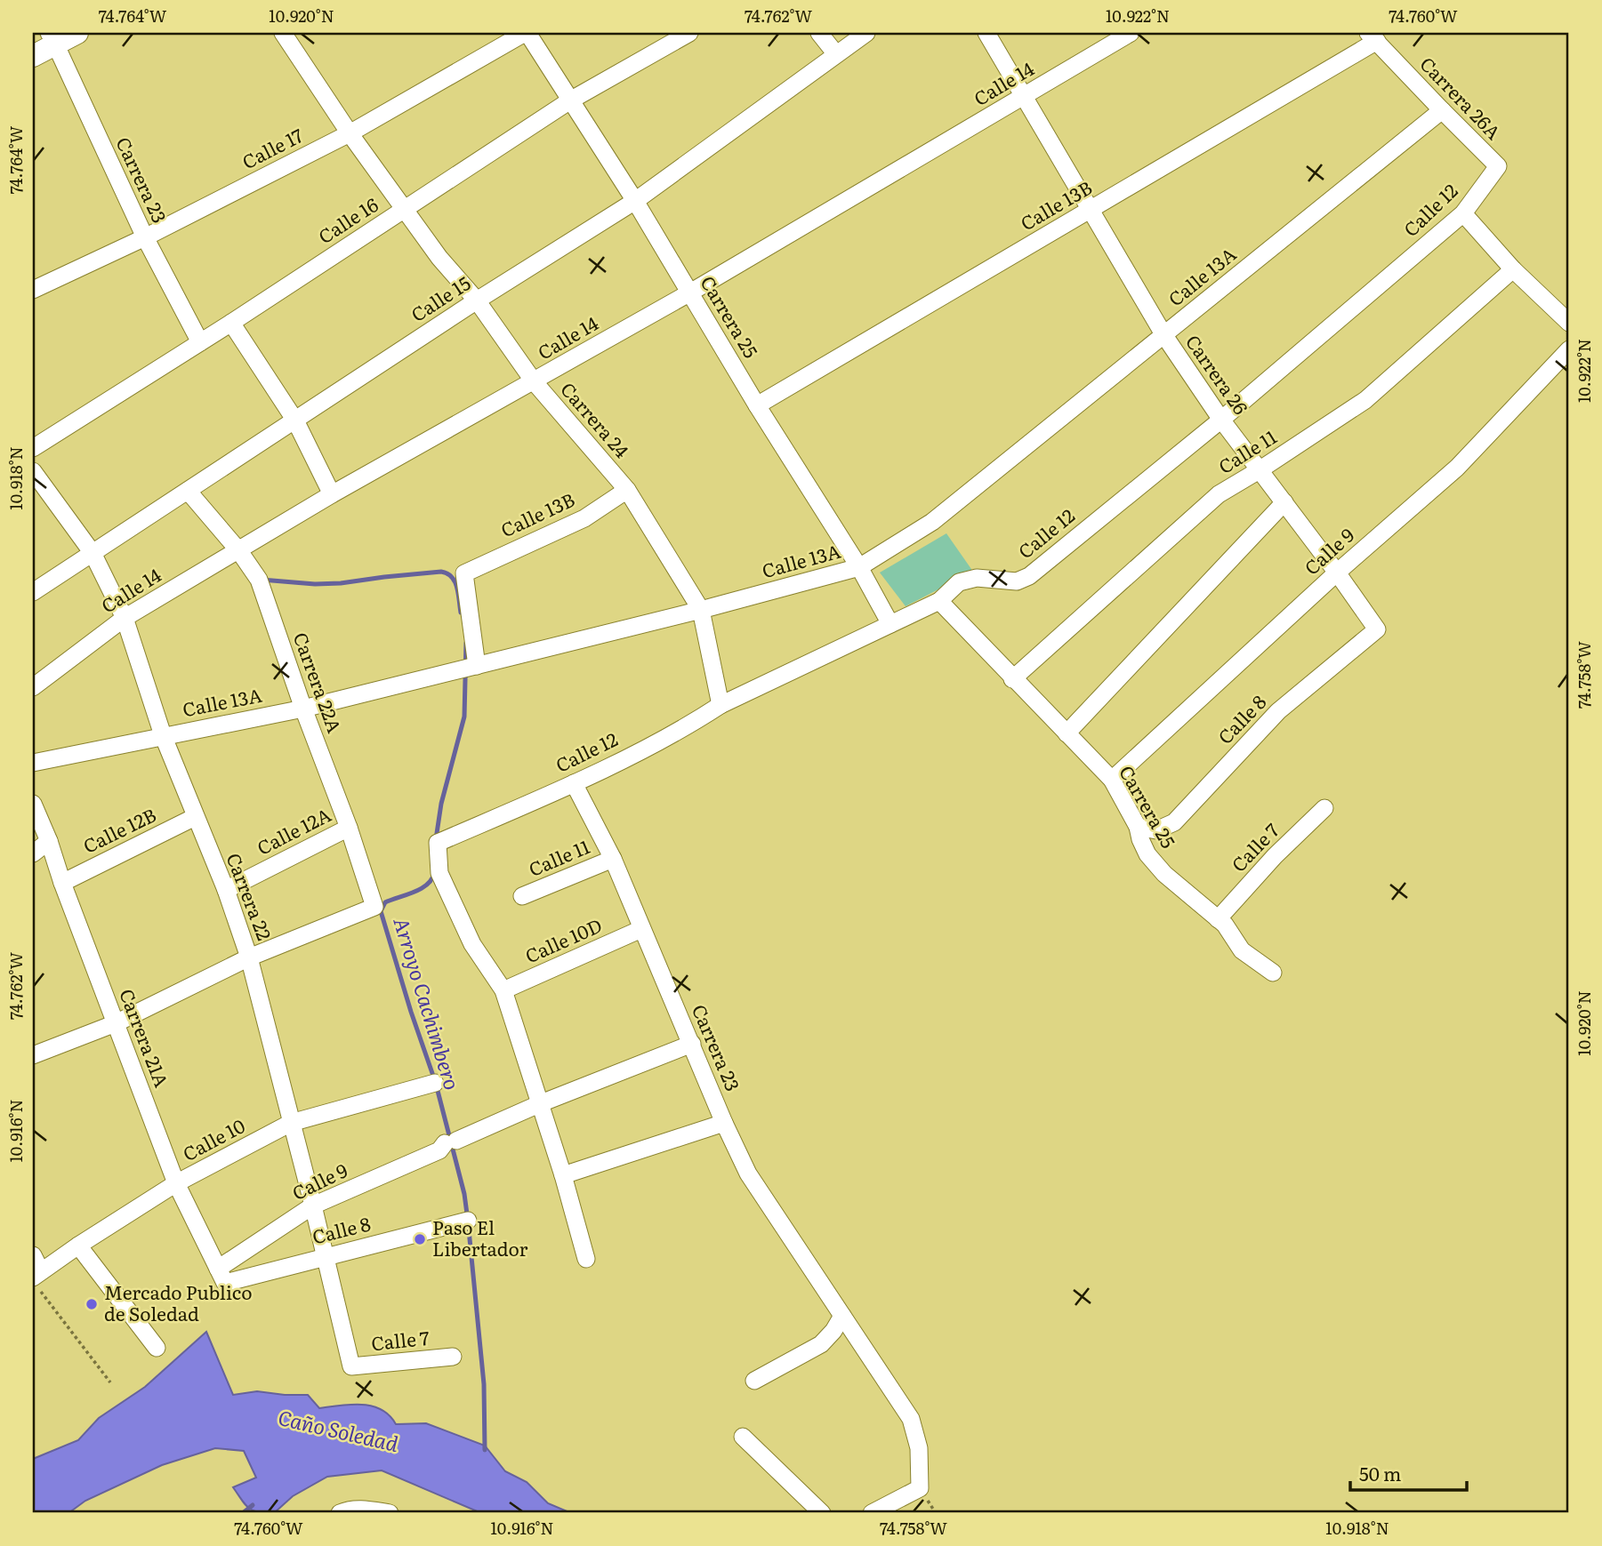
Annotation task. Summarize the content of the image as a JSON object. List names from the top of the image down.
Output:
{
  "streets": {
    "street": [
      "Calle 14",
      "Carrera 26A",
      "Calle 17",
      "Carrera 23",
      "Calle 13B",
      "Calle 12",
      "Calle 16",
      "Calle 13A",
      "Calle 15",
      "Carrera 25",
      "Carrera 26",
      "Carrera 24",
      "Calle 11",
      "Calle 9",
      "Carrera 22A",
      "Calle 8",
      "Calle 12B",
      "Calle 12A",
      "Calle 7",
      "Carrera 22",
      "Calle 10D",
      "Carrera 21A",
      "Calle 10"
    ]
  },
  "crossings": [
    ["Calle 14", "Carrera 25"],
    ["Calle 14", "Carrera 26"],
    ["Calle 14", "Carrera 24"],
    ["Calle 14", "Carrera 22A"],
    ["Calle 14", "Carrera 22"],
    ["Carrera 26A", "Calle 13B"],
    ["Carrera 26A", "Calle 12"],
    ["Carrera 26A", "Calle 13A"],
    ["Calle 17", "Carrera 23"],
    ["Calle 17", "Carrera 25"],
    ["Calle 17", "Carrera 24"],
    ["Carrera 23", "Calle 12"],
    ["Carrera 23", "Calle 16"],
    ["Carrera 23", "Calle 11"],
    ["Carrera 23", "Calle 9"],
    ["Carrera 23", "Calle 10D"],
    ["Calle 13B", "Calle 13A"],
    ["Calle 13B", "Carrera 25"],
    ["Calle 13B", "Carrera 26"],
    ["Calle 13B", "Carrera 24"],
    ["Calle 12", "Carrera 25"],
    ["Calle 12", "Carrera 26"],
    ["Calle 12", "Carrera 24"],
    ["Calle 12", "Calle 10D"],
    ["Calle 16", "Carrera 25"],
    ["Calle 16", "Carrera 24"],
    ["Calle 13A", "Carrera 25"],
    ["Calle 13A", "Carrera 26"],
    ["Calle 13A", "Carrera 24"],
    ["Calle 13A", "Carrera 22A"],
    ["Calle 13A", "Carrera 22"],
    ["Calle 15", "Carrera 25"],
    ["Calle 15", "Carrera 24"],
    ["Calle 15", "Carrera 22A"],
    ["Calle 15", "Carrera 22"],
    ["Carrera 25", "Calle 11"],
    ["Carrera 25", "Calle 9"],
    ["Carrera 25", "Calle 8"],
    ["Carrera 25", "Calle 7"],
    ["Carrera 26", "Calle 11"],
    ["Carrera 26", "Calle 9"],
    ["Carrera 26", "Calle 8"],
    ["Calle 9", "Calle 8"],
    ["Calle 9", "Carrera 22"],
    ["Calle 9", "Carrera 21A"],
    ["Carrera 22A", "Calle 12A"],
    ["Carrera 22A", "Carrera 22"],
    ["Calle 8", "Carrera 22"],
    ["Calle 8", "Carrera 21A"],
    ["Calle 12B", "Carrera 22"],
    ["Calle 12B", "Carrera 21A"],
    ["Calle 12A", "Carrera 22"],
    ["Calle 7", "Carrera 22"],
    ["Carrera 22", "Calle 10"],
    ["Carrera 21A", "Calle 10"]
  ],
  "water": ["Arroyo Cachimbero", "Caño Soledad"],
  "places": ["Paso El Libertador", "Mercado Publico de Soledad"],
  "scale_bar": "50 m",
  "coordinates": [
    "74.764°W",
    "10.920°N",
    "74.762°W",
    "10.922°N",
    "74.760°W",
    "10.918°N",
    "74.758°W",
    "10.916°N"
  ]
}
